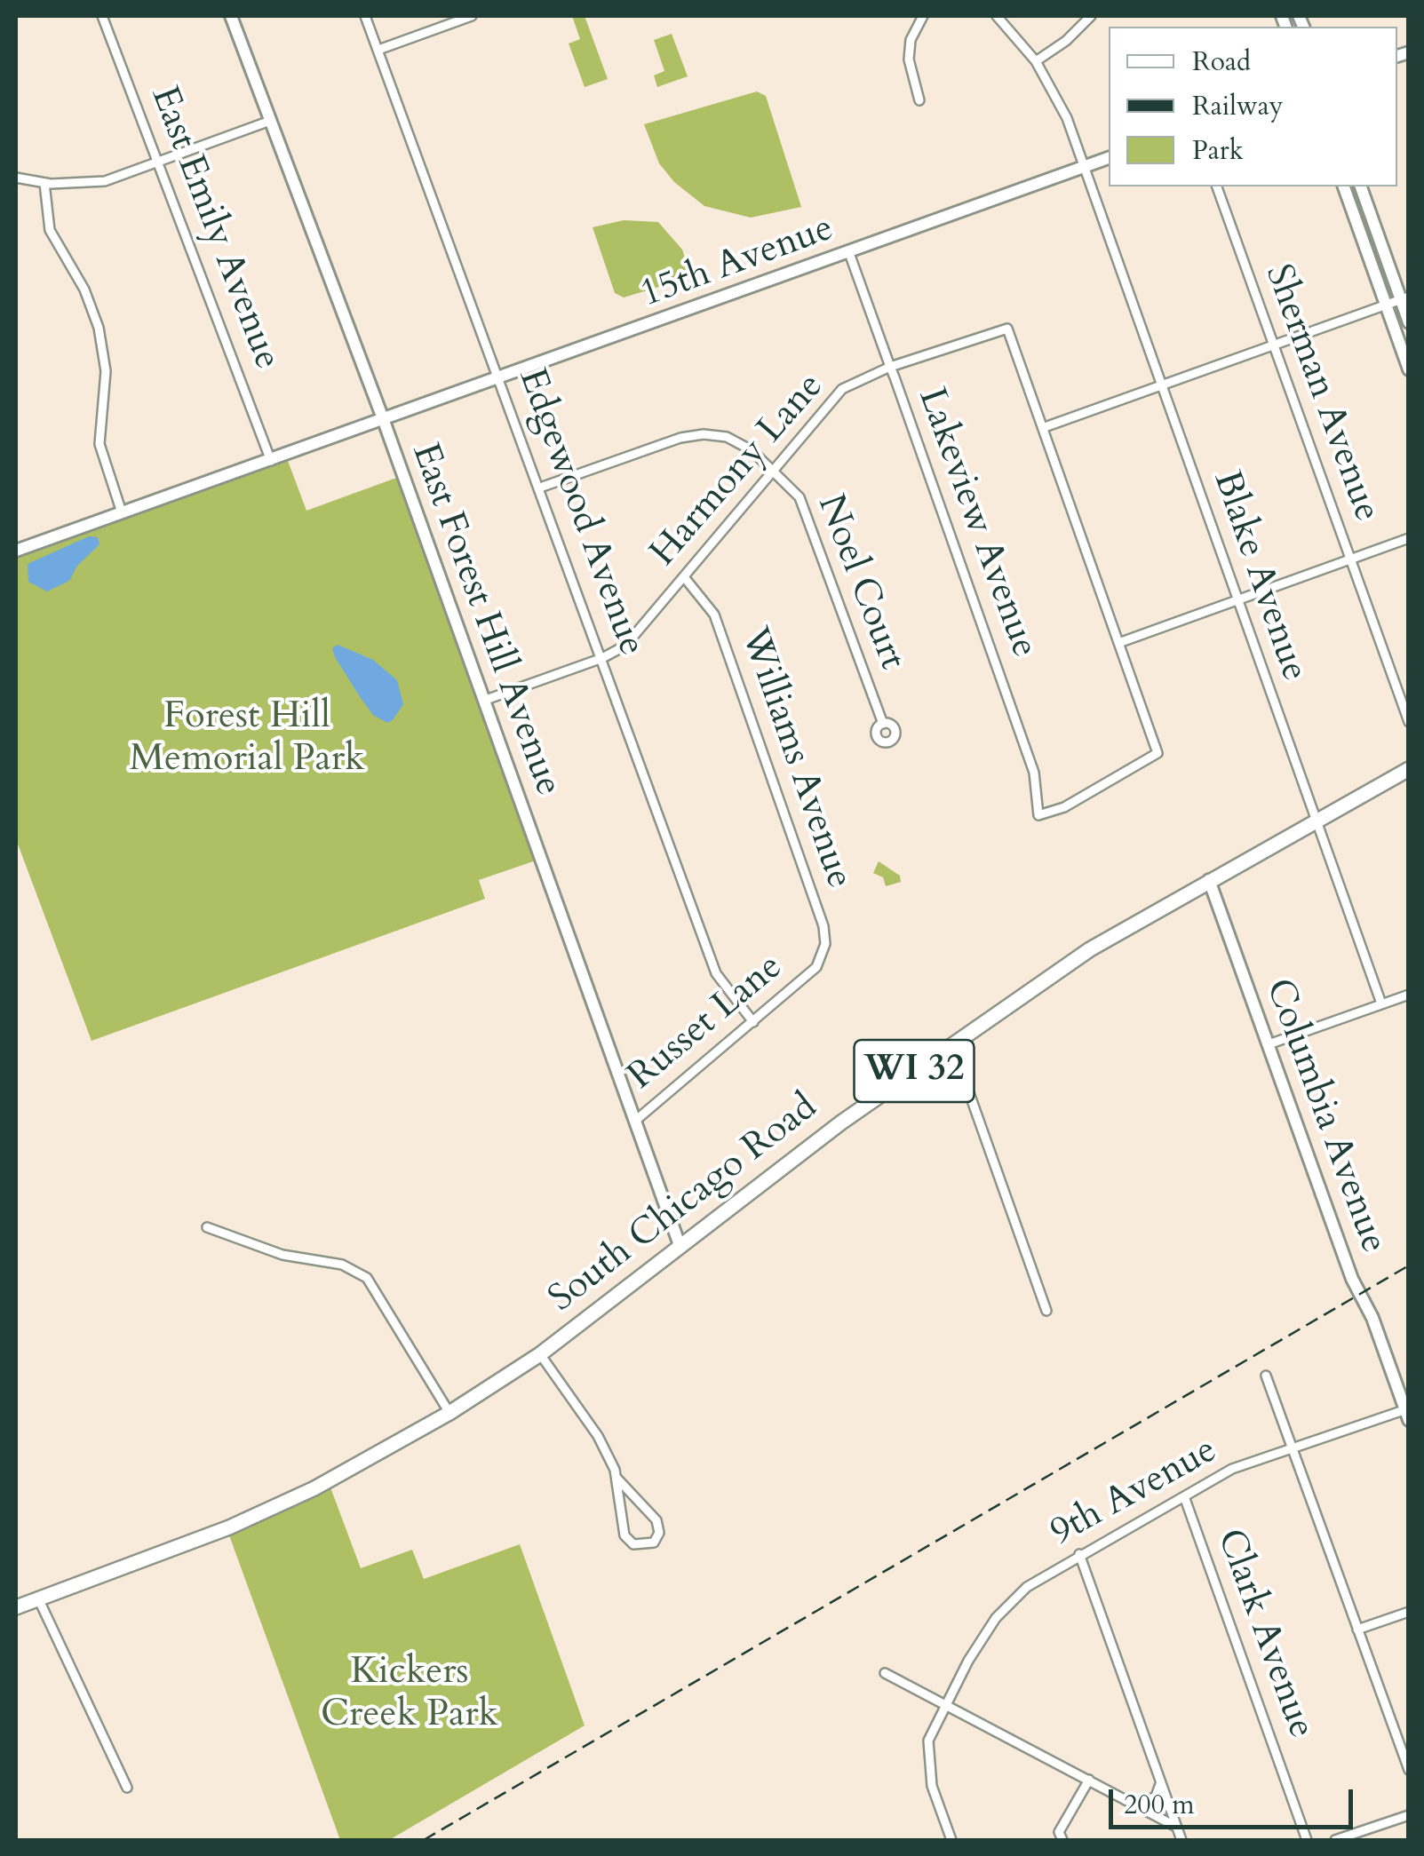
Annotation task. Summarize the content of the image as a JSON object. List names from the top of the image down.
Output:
{
  "streets": {
    "main road": ["WI 32", "South Chicago Road"],
    "street": [
      "East Emily Avenue",
      "15th Avenue",
      "Sherman Avenue",
      "Harmony Lane",
      "Edgewood Avenue",
      "Lakeview Avenue",
      "Blake Avenue",
      "Noel Court",
      "East Forest Hill Avenue",
      "Williams Avenue",
      "Russet Lane",
      "Columbia Avenue",
      "9th Avenue",
      "Clark Avenue"
    ]
  },
  "crossings": [
    ["East Emily Avenue", "15th Avenue"],
    ["15th Avenue", "Edgewood Avenue"],
    ["15th Avenue", "Lakeview Avenue"],
    ["15th Avenue", "Blake Avenue"],
    ["15th Avenue", "East Forest Hill Avenue"],
    ["Harmony Lane", "Edgewood Avenue"],
    ["Harmony Lane", "Lakeview Avenue"],
    ["Harmony Lane", "Noel Court"],
    ["Harmony Lane", "East Forest Hill Avenue"],
    ["Harmony Lane", "Williams Avenue"],
    ["Edgewood Avenue", "Noel Court"],
    ["Edgewood Avenue", "Russet Lane"],
    ["Blake Avenue", "South Chicago Road"],
    ["East Forest Hill Avenue", "Russet Lane"],
    ["East Forest Hill Avenue", "South Chicago Road"],
    ["Williams Avenue", "Russet Lane"],
    ["Columbia Avenue", "South Chicago Road"],
    ["Columbia Avenue", "9th Avenue"],
    ["9th Avenue", "Clark Avenue"]
  ],
  "parks": ["Forest Hill Memorial Park", "Kickers Creek Park"],
  "legend": ["Road", "Railway", "Park"],
  "scale_bar": "200 m"
}
